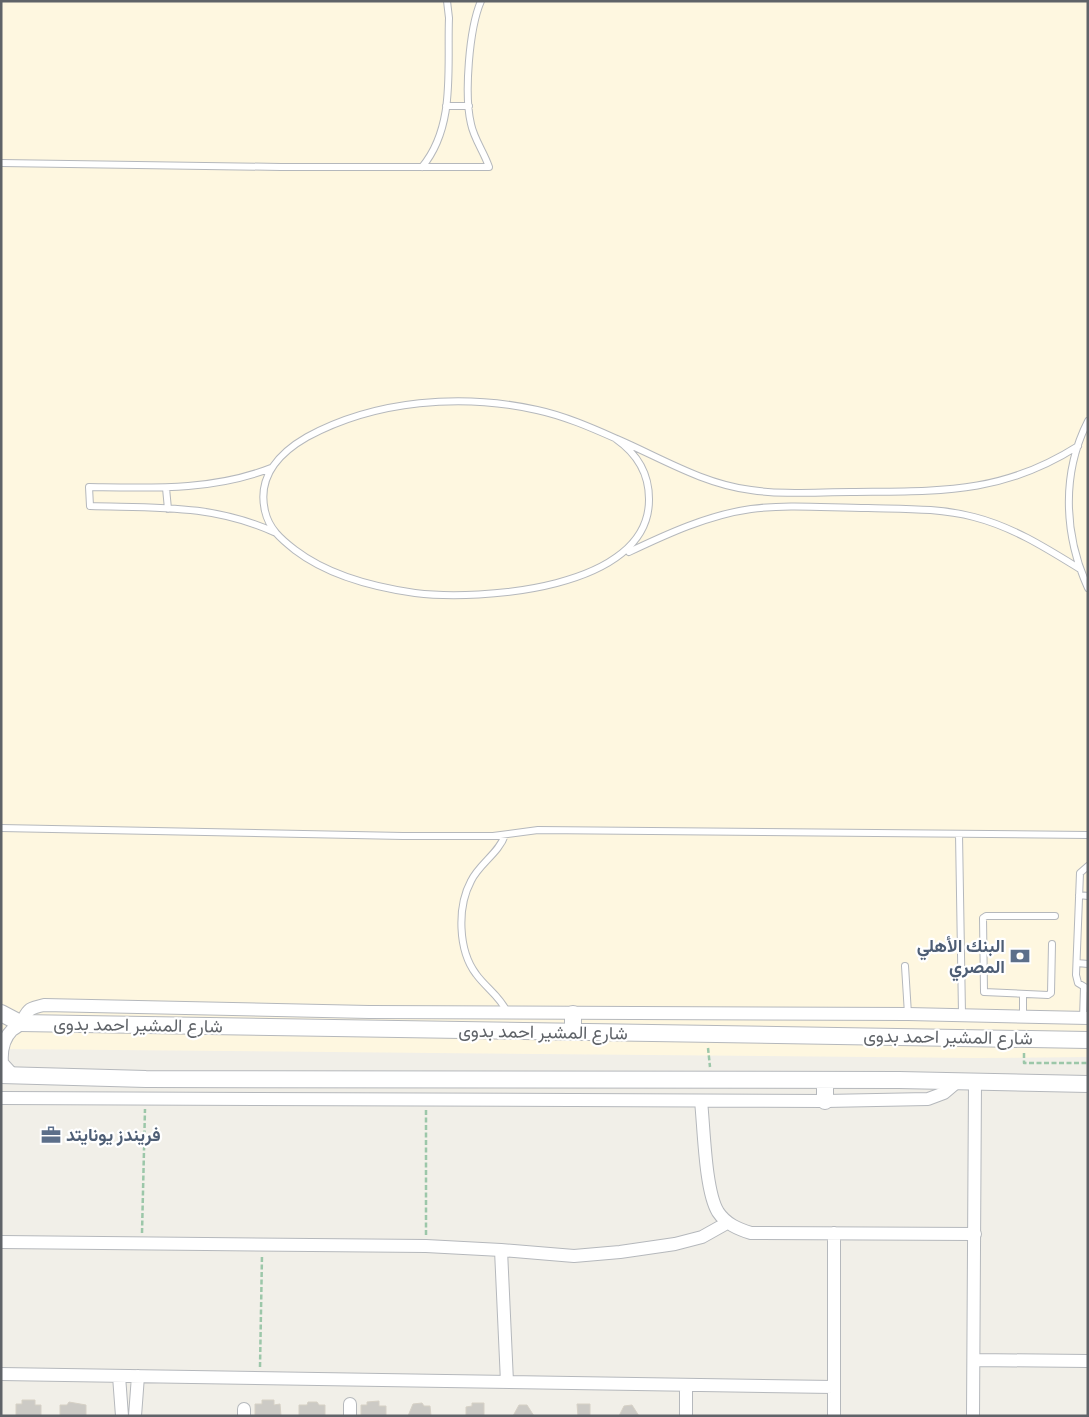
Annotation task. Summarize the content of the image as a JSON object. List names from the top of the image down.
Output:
{
  "streets": {
    "street": ["شارع المشير احمد بدوى"]
  },
  "places": {
    "bank": ["البنك الأهلي المصري"],
    "office": ["فريندز يونايتد"]
  }
}
